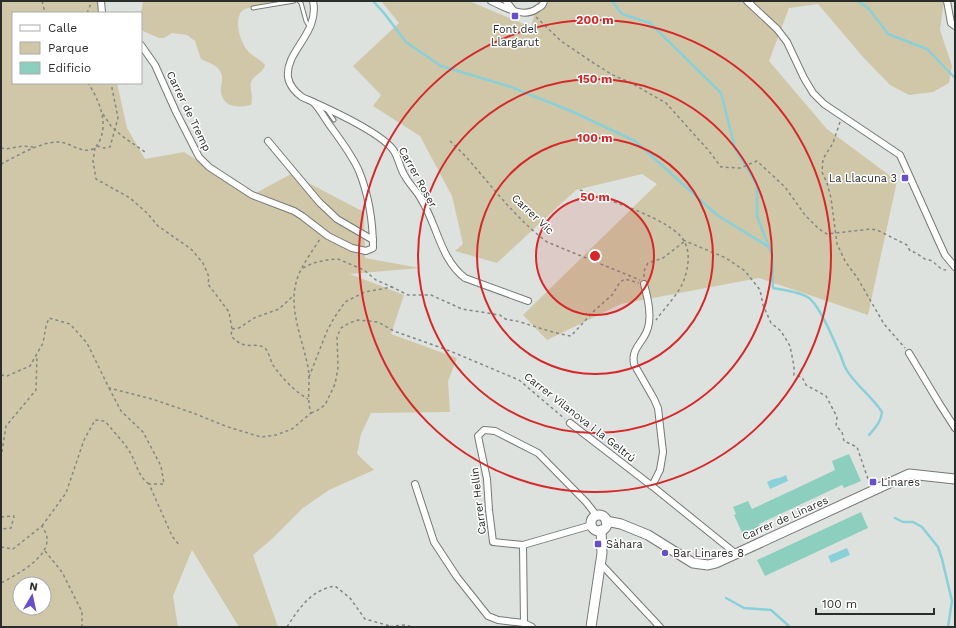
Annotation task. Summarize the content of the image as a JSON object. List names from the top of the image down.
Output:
{
  "streets": {
    "street": [
      "Carrer de Tremp",
      "Carrer Roser",
      "Carrer Vilanova i la Geltrú",
      "Carrer Hellín",
      "Carrer de Linares"
    ],
    "path": ["Carrer Vic"]
  },
  "crossings": [
    ["Carrer Vilanova i la Geltrú", "Carrer de Linares"],
    ["Carrer Hellín", "Carrer de Linares"]
  ],
  "places": {
    "transit": [
      "Font del Llargarut",
      "La Llacuna 3",
      "Linares",
      "Sàhara"
    ],
    "other": ["Bar Linares 8"]
  },
  "legend": ["Calle", "Parque", "Edificio"],
  "scale_bar": "100 m",
  "north": "top",
  "rings": [
    "200 m",
    "150 m",
    "100 m",
    "50 m"
  ]
}
